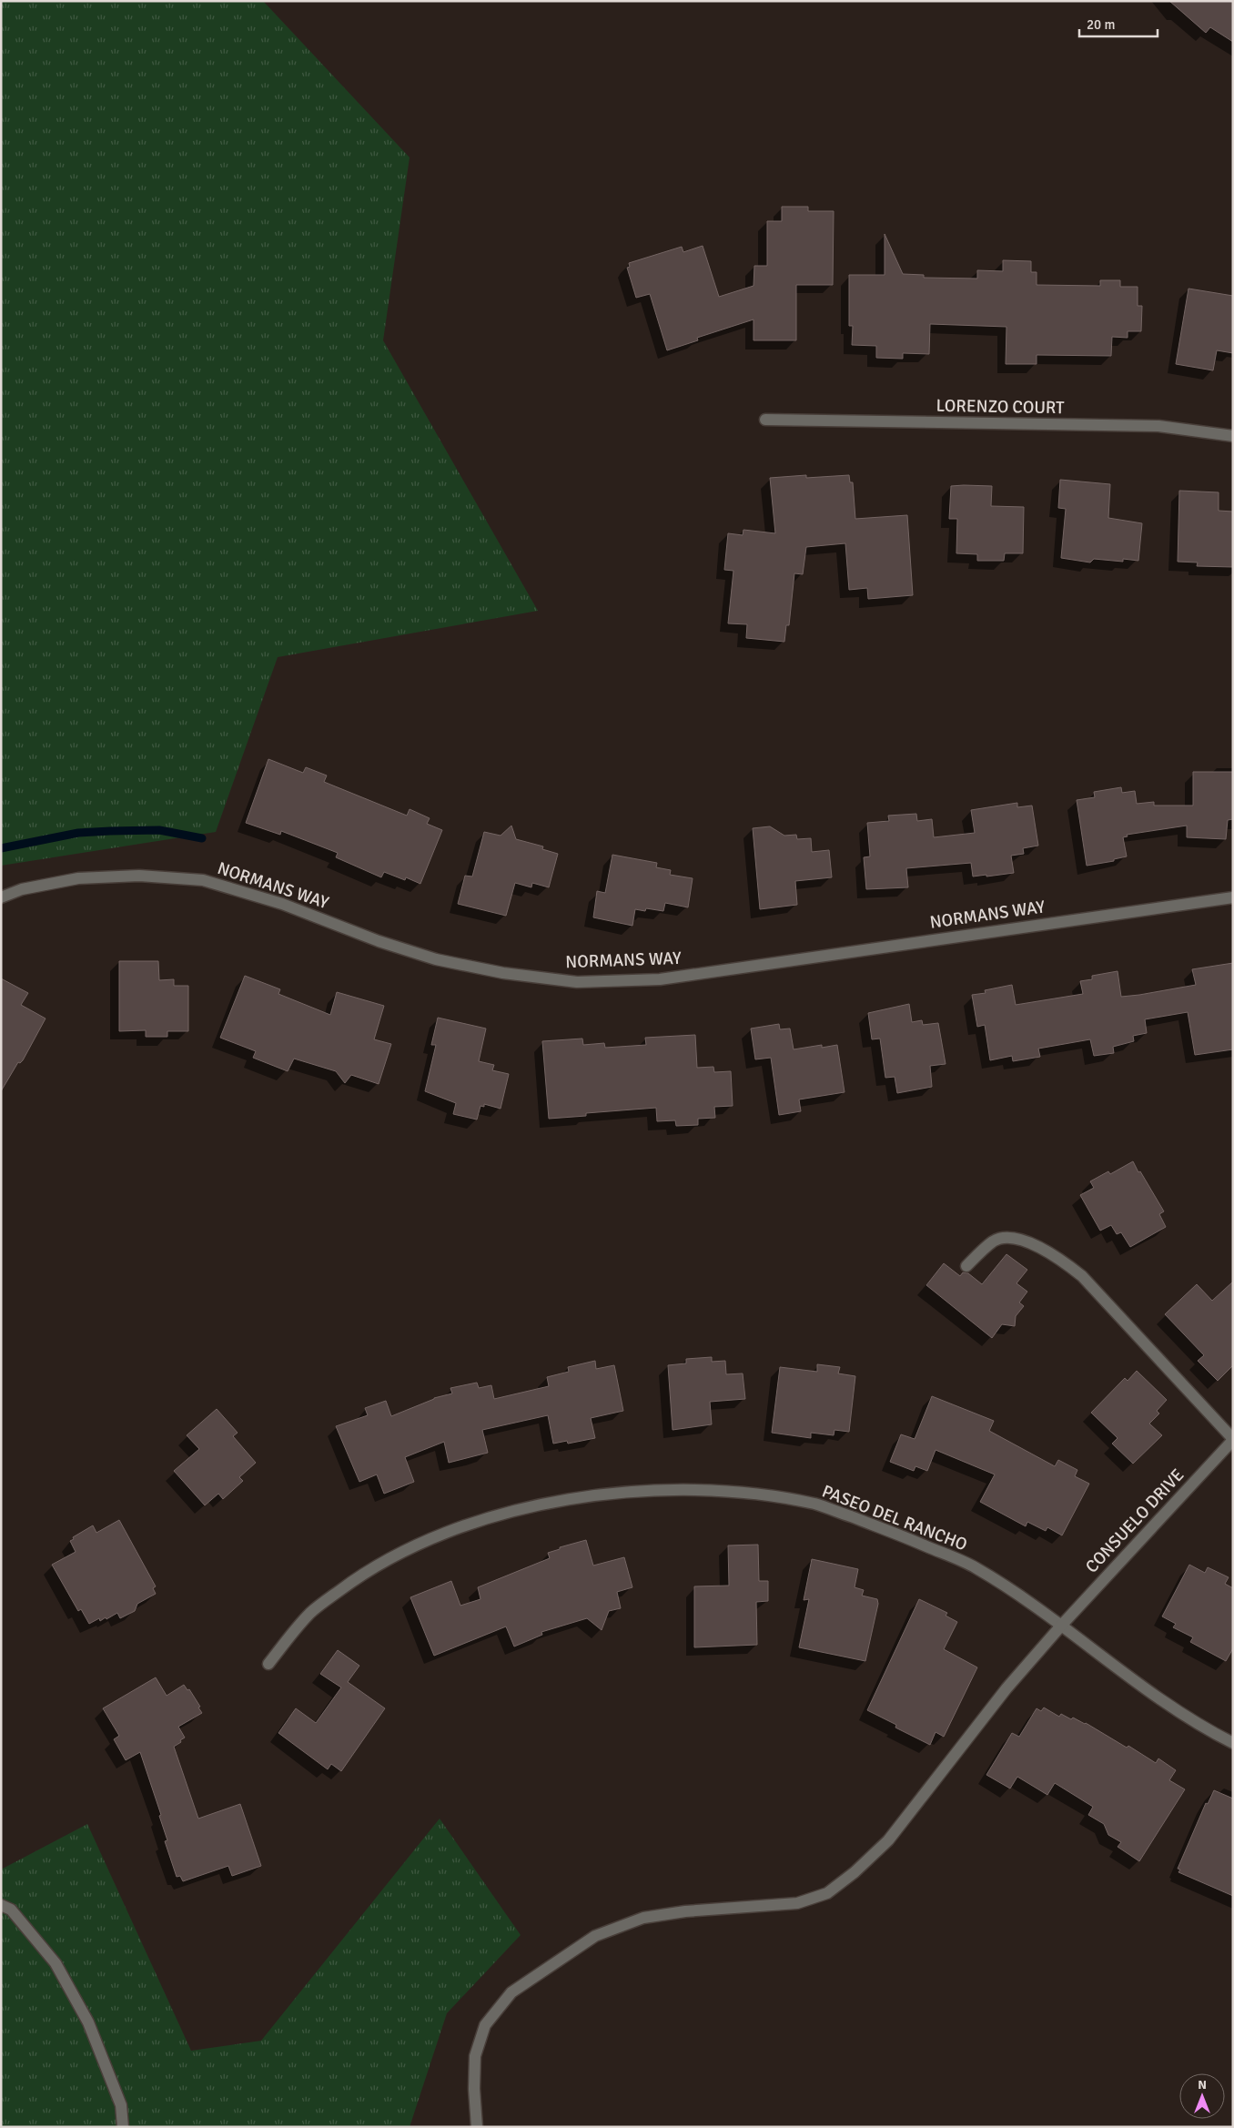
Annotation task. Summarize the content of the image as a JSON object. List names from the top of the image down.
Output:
{
  "streets": {
    "street": [
      "LORENZO COURT",
      "NORMANS WAY",
      "PASEO DEL RANCHO",
      "CONSUELO DRIVE"
    ]
  },
  "crossings": [
    ["PASEO DEL RANCHO", "CONSUELO DRIVE"]
  ],
  "scale_bar": "20 m",
  "north": "top"
}
